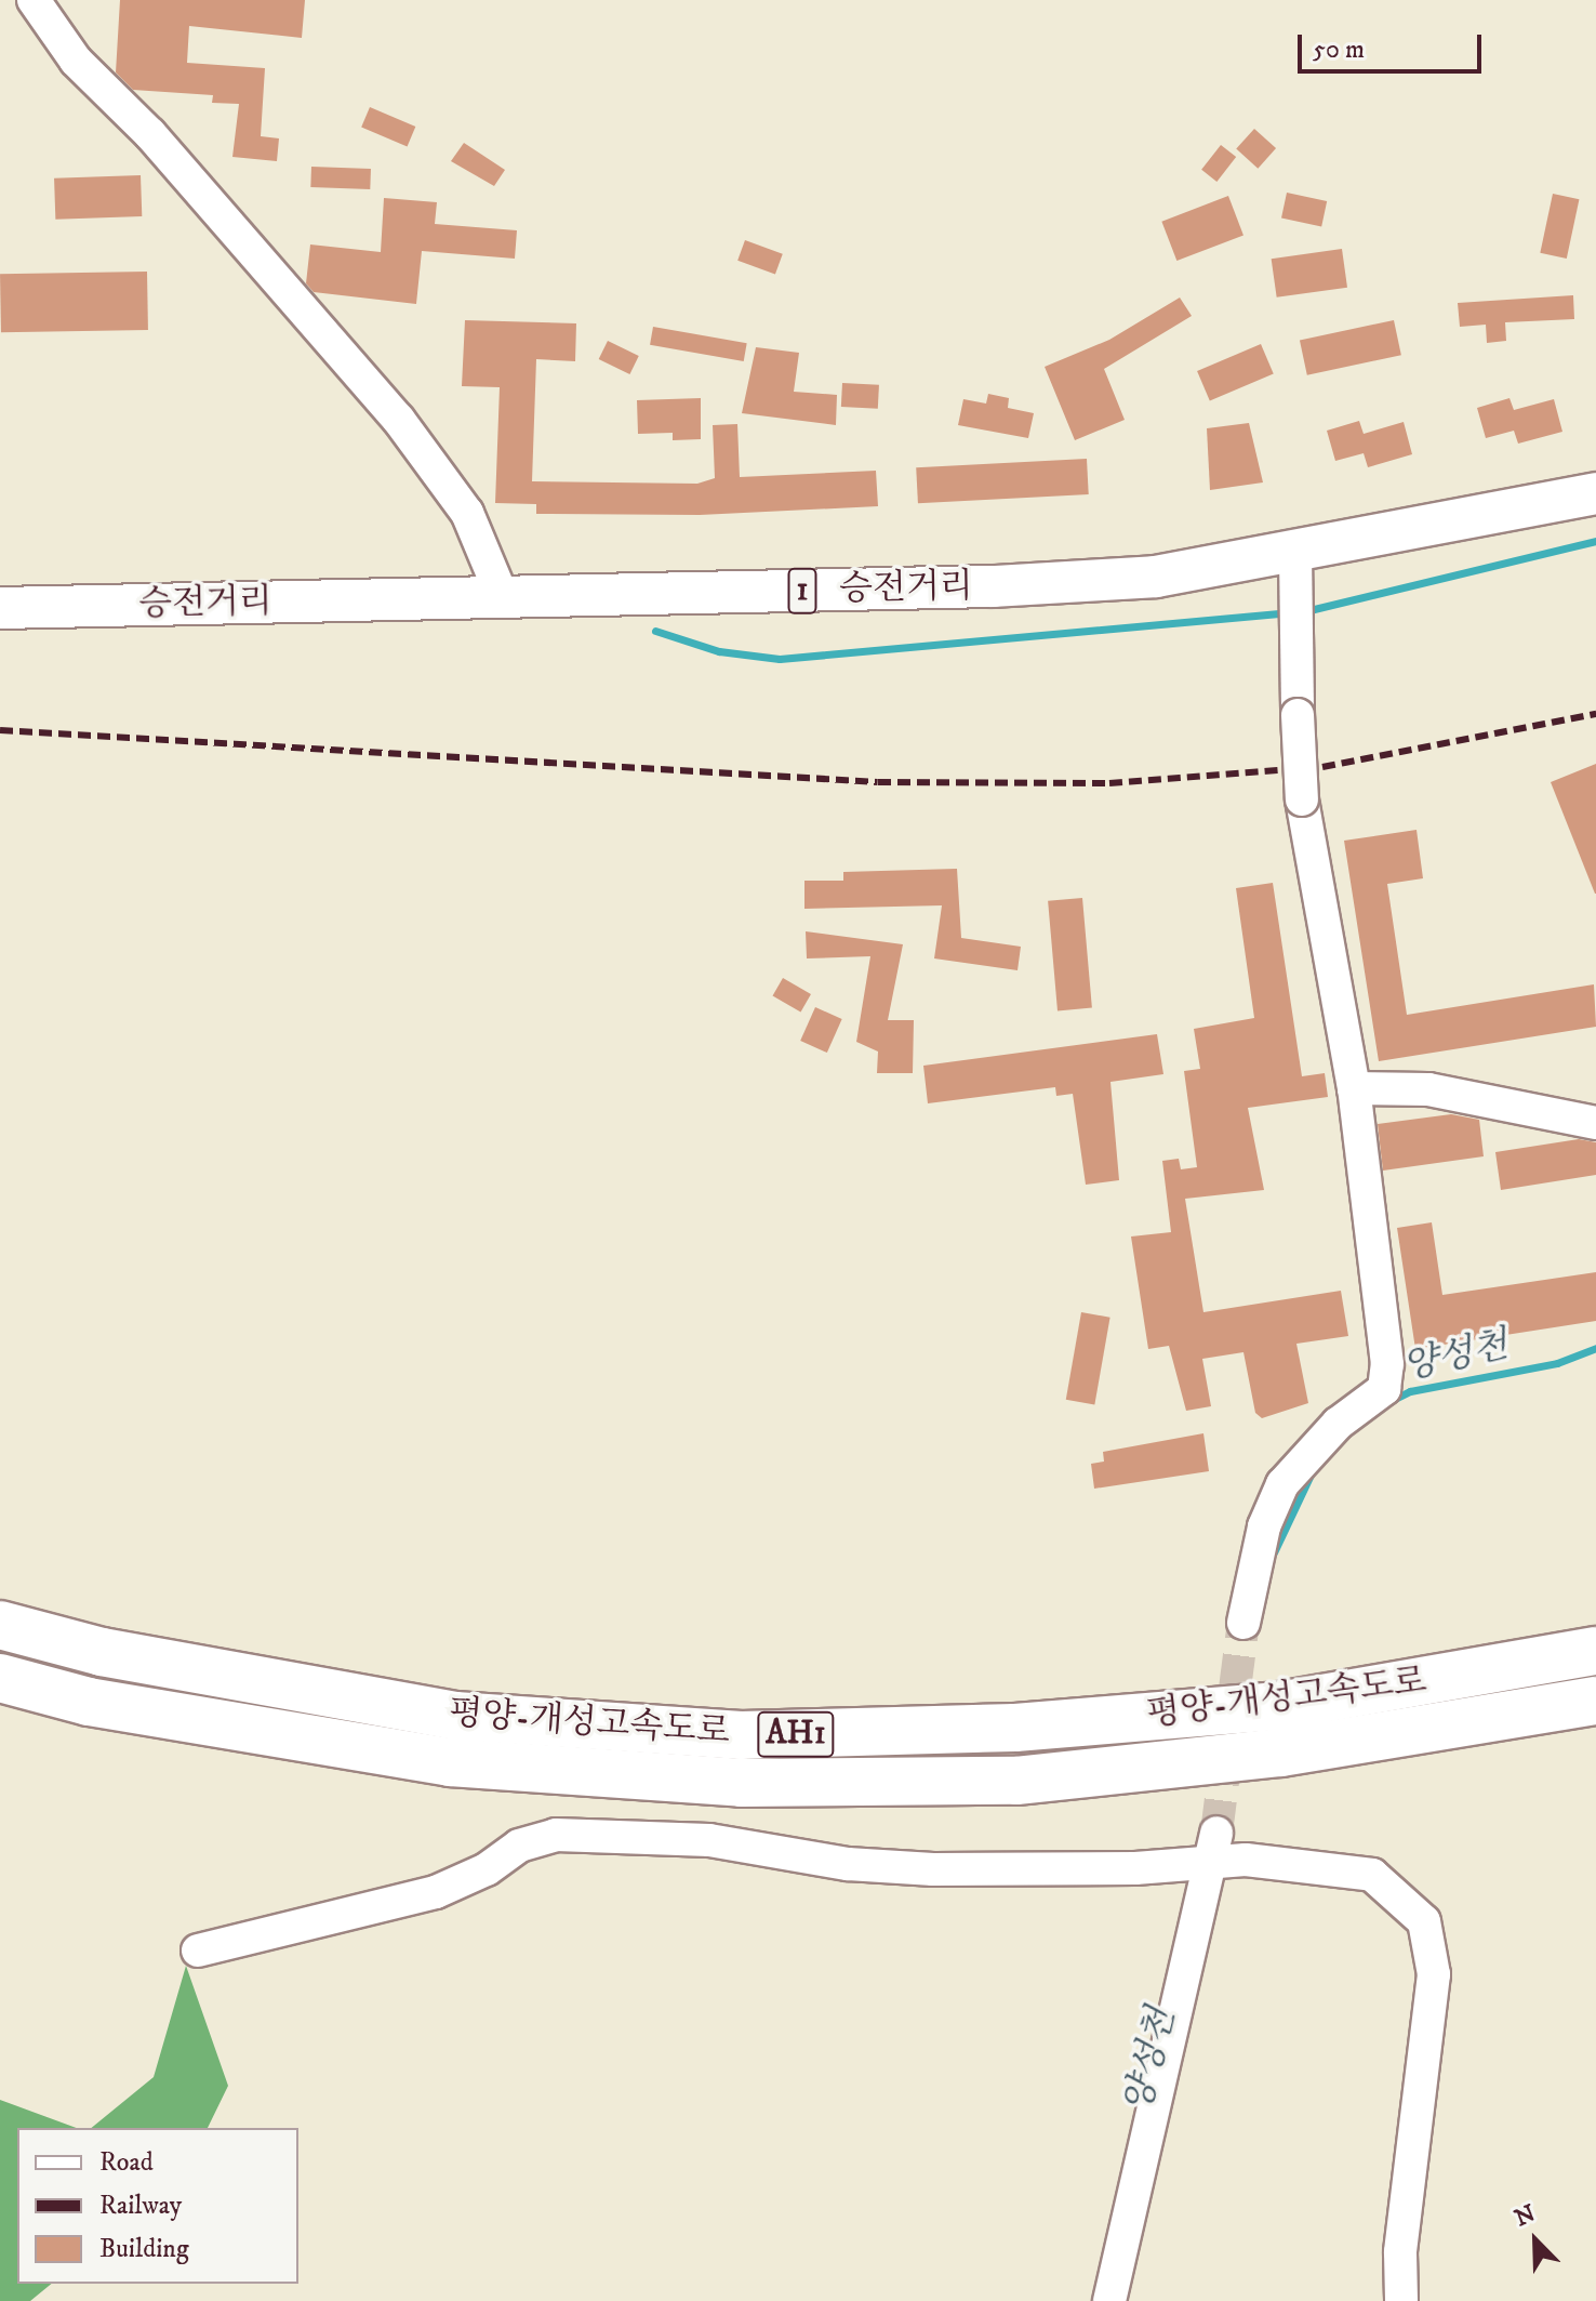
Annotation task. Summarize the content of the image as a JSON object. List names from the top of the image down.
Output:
{
  "streets": {
    "highway": ["평양-개성고속도로", "AH1"],
    "main road": ["승전거리", "1"]
  },
  "water": ["양성천"],
  "legend": ["Road", "Railway", "Building"],
  "scale_bar": "50 m",
  "north": "top left"
}
